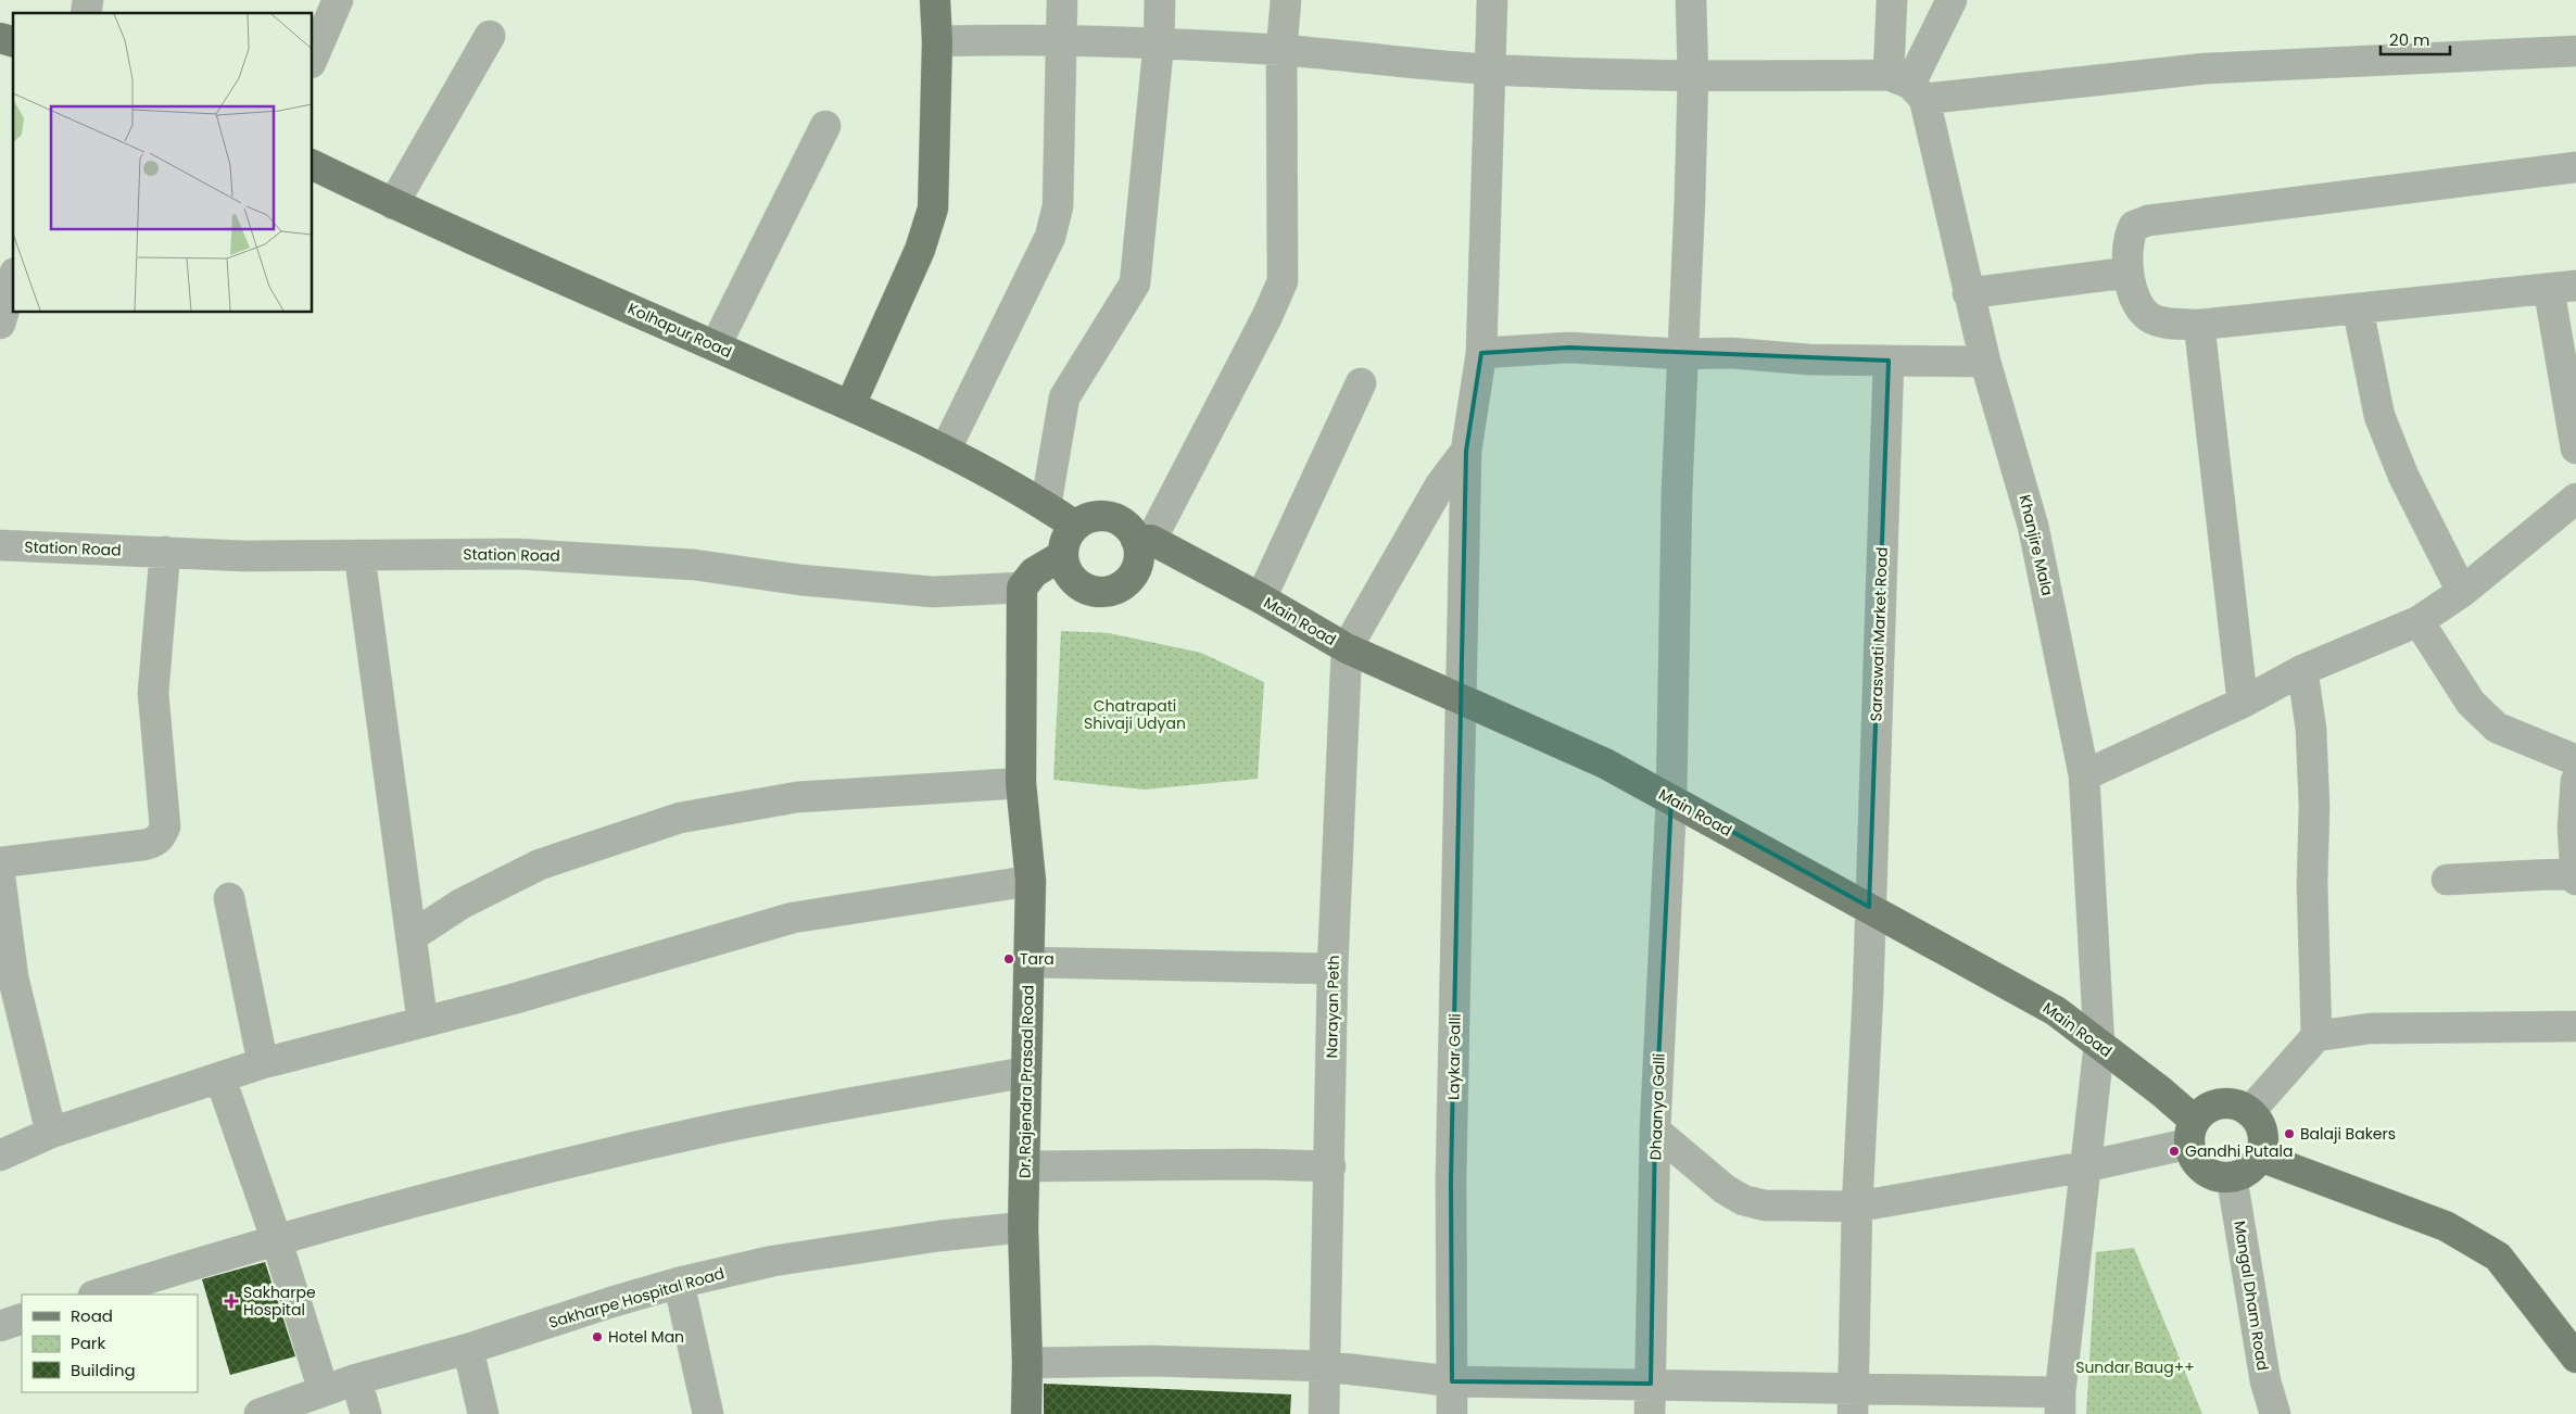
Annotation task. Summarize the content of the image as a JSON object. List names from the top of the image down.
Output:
{
  "streets": {
    "main road": ["Kolhapur Road", "Main Road", "Dr. Rajendra Prasad Road"],
    "street": [
      "Khanjire Mala",
      "Station Road",
      "Saraswati Market Road",
      "Narayan Peth",
      "Laykar Galli",
      "Dhaanya Galli",
      "Mangal Dham Road",
      "Sakharpe Hospital Road"
    ]
  },
  "crossings": [
    ["Kolhapur Road", "Main Road"],
    ["Khanjire Mala", "Main Road"],
    ["Station Road", "Dr. Rajendra Prasad Road"],
    ["Main Road", "Saraswati Market Road"],
    ["Main Road", "Narayan Peth"],
    ["Main Road", "Laykar Galli"],
    ["Main Road", "Dhaanya Galli"],
    ["Main Road", "Mangal Dham Road"],
    ["Dr. Rajendra Prasad Road", "Sakharpe Hospital Road"]
  ],
  "parks": ["Chatrapati Shivaji Udyan", "Sundar Baug++"],
  "places": {
    "other": [
      "Tara",
      "Balaji Bakers",
      "Gandhi Putala",
      "Hotel Man"
    ],
    "health": ["Sakharpe Hospital"]
  },
  "legend": ["Road", "Park", "Building"],
  "scale_bar": "20 m"
}
